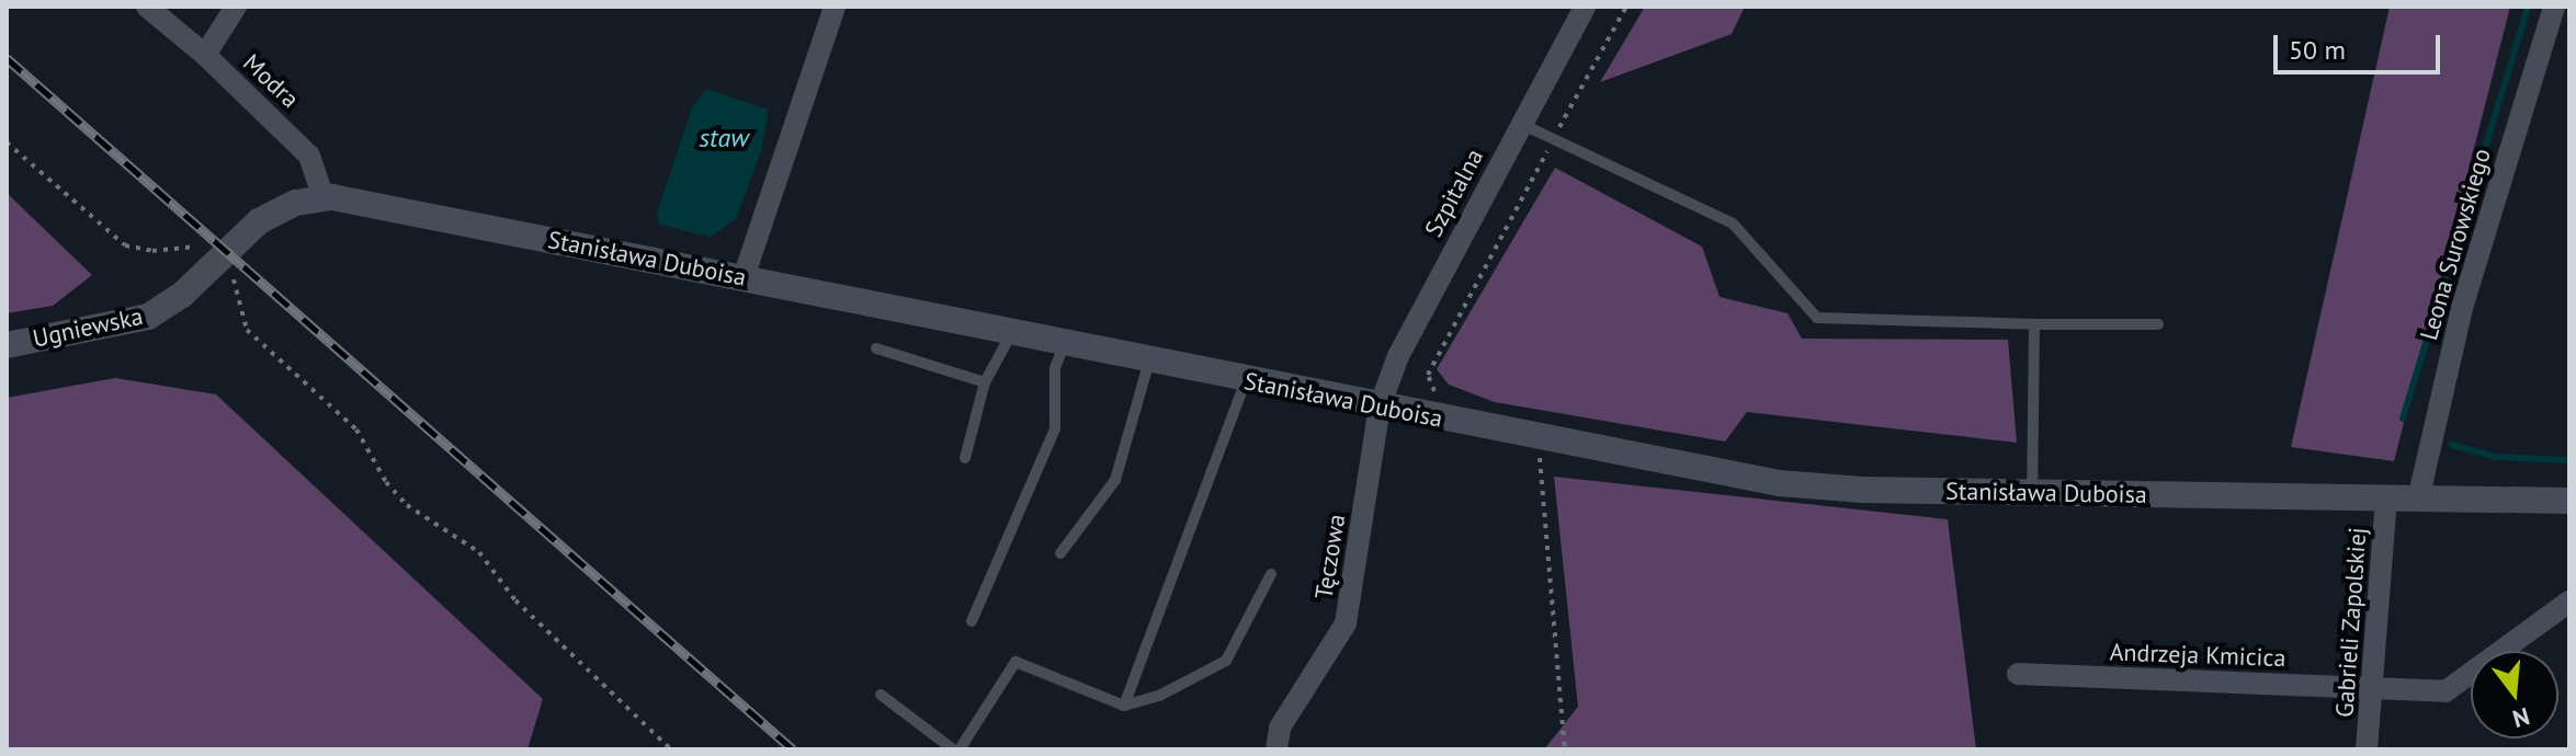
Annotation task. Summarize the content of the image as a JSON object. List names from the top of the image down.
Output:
{
  "streets": {
    "street": [
      "Modra",
      "Szpitalna",
      "Leona Surowskiego",
      "Stanisława Duboisa",
      "Ugniewska",
      "Tęczowa",
      "Gabrieli Zapolskiej",
      "Andrzeja Kmicica"
    ]
  },
  "crossings": [
    ["Modra", "Stanisława Duboisa"],
    ["Szpitalna", "Stanisława Duboisa"],
    ["Szpitalna", "Tęczowa"],
    ["Leona Surowskiego", "Stanisława Duboisa"],
    ["Stanisława Duboisa", "Ugniewska"],
    ["Stanisława Duboisa", "Tęczowa"],
    ["Stanisława Duboisa", "Gabrieli Zapolskiej"],
    ["Gabrieli Zapolskiej", "Andrzeja Kmicica"]
  ],
  "water": ["staw"],
  "scale_bar": "50 m",
  "north": "bottom"
}
